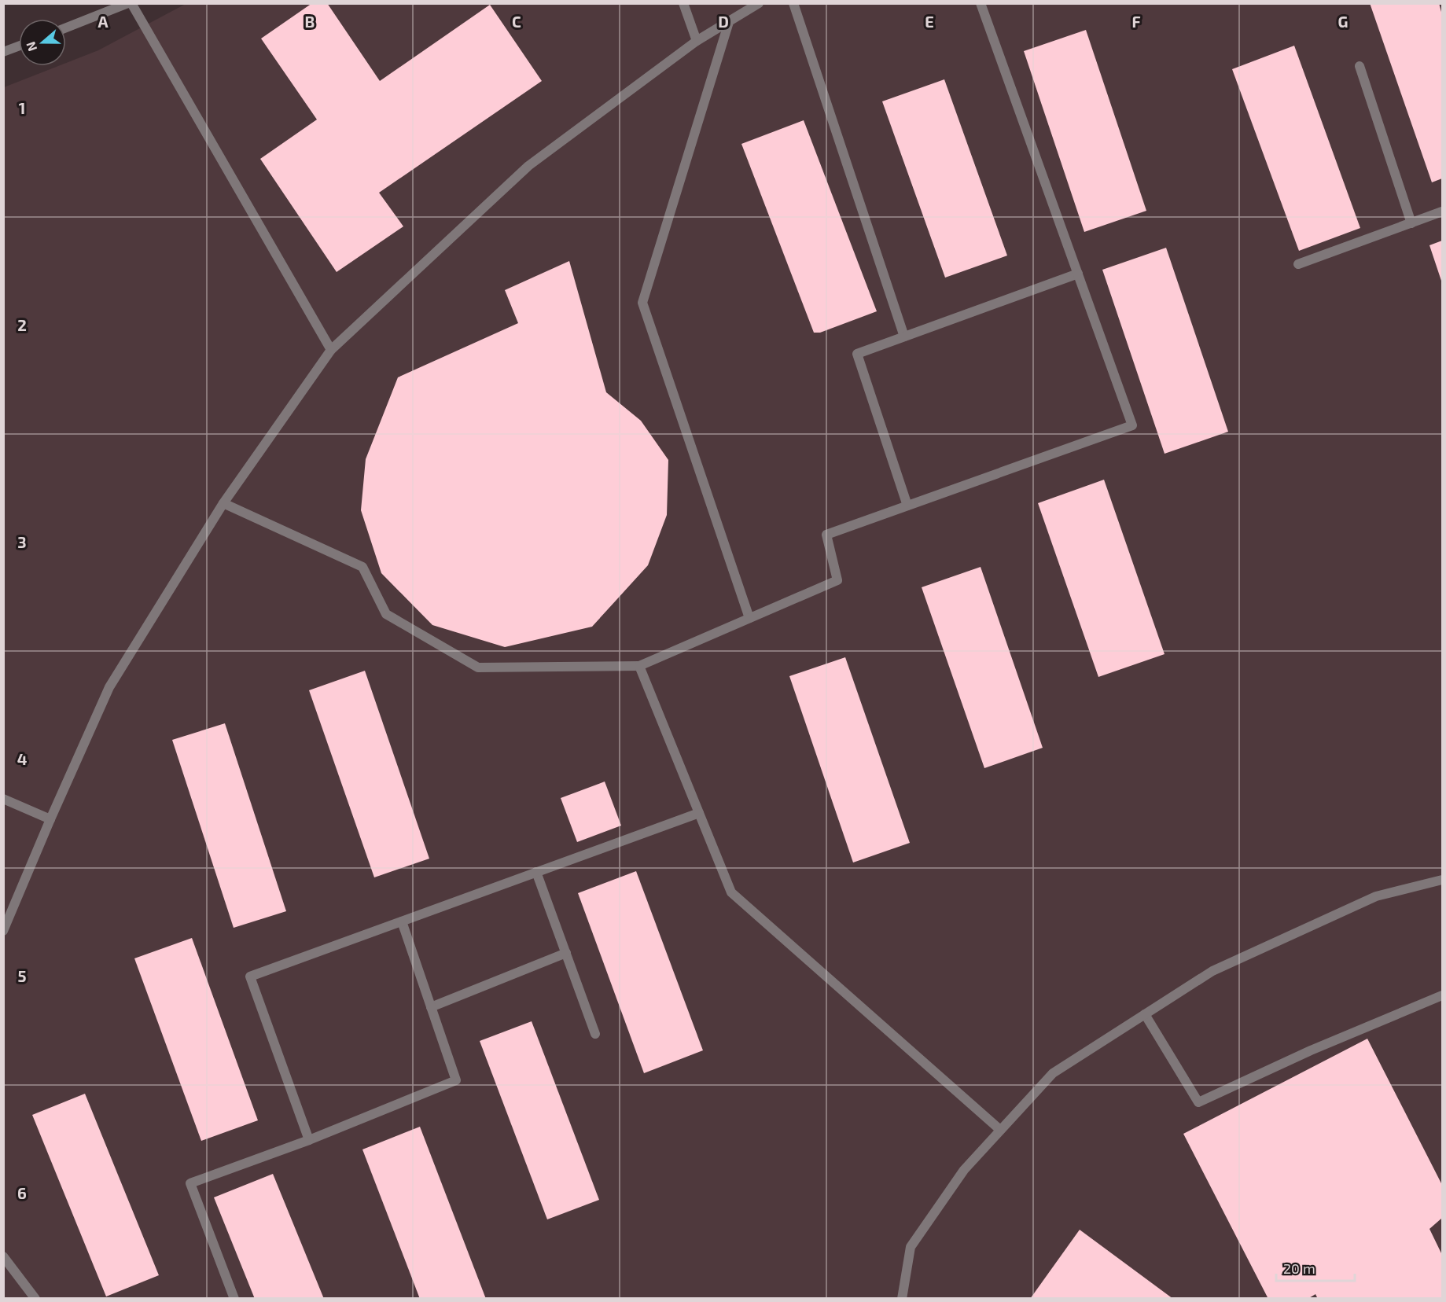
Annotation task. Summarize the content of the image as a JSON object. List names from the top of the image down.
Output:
{
  "scale_bar": "20 m",
  "north": "left",
  "grid": {
    "columns": [
      "A",
      "B",
      "C",
      "D",
      "E",
      "F",
      "G"
    ],
    "rows": [
      "1",
      "2",
      "3",
      "4",
      "5",
      "6"
    ]
  }
}
